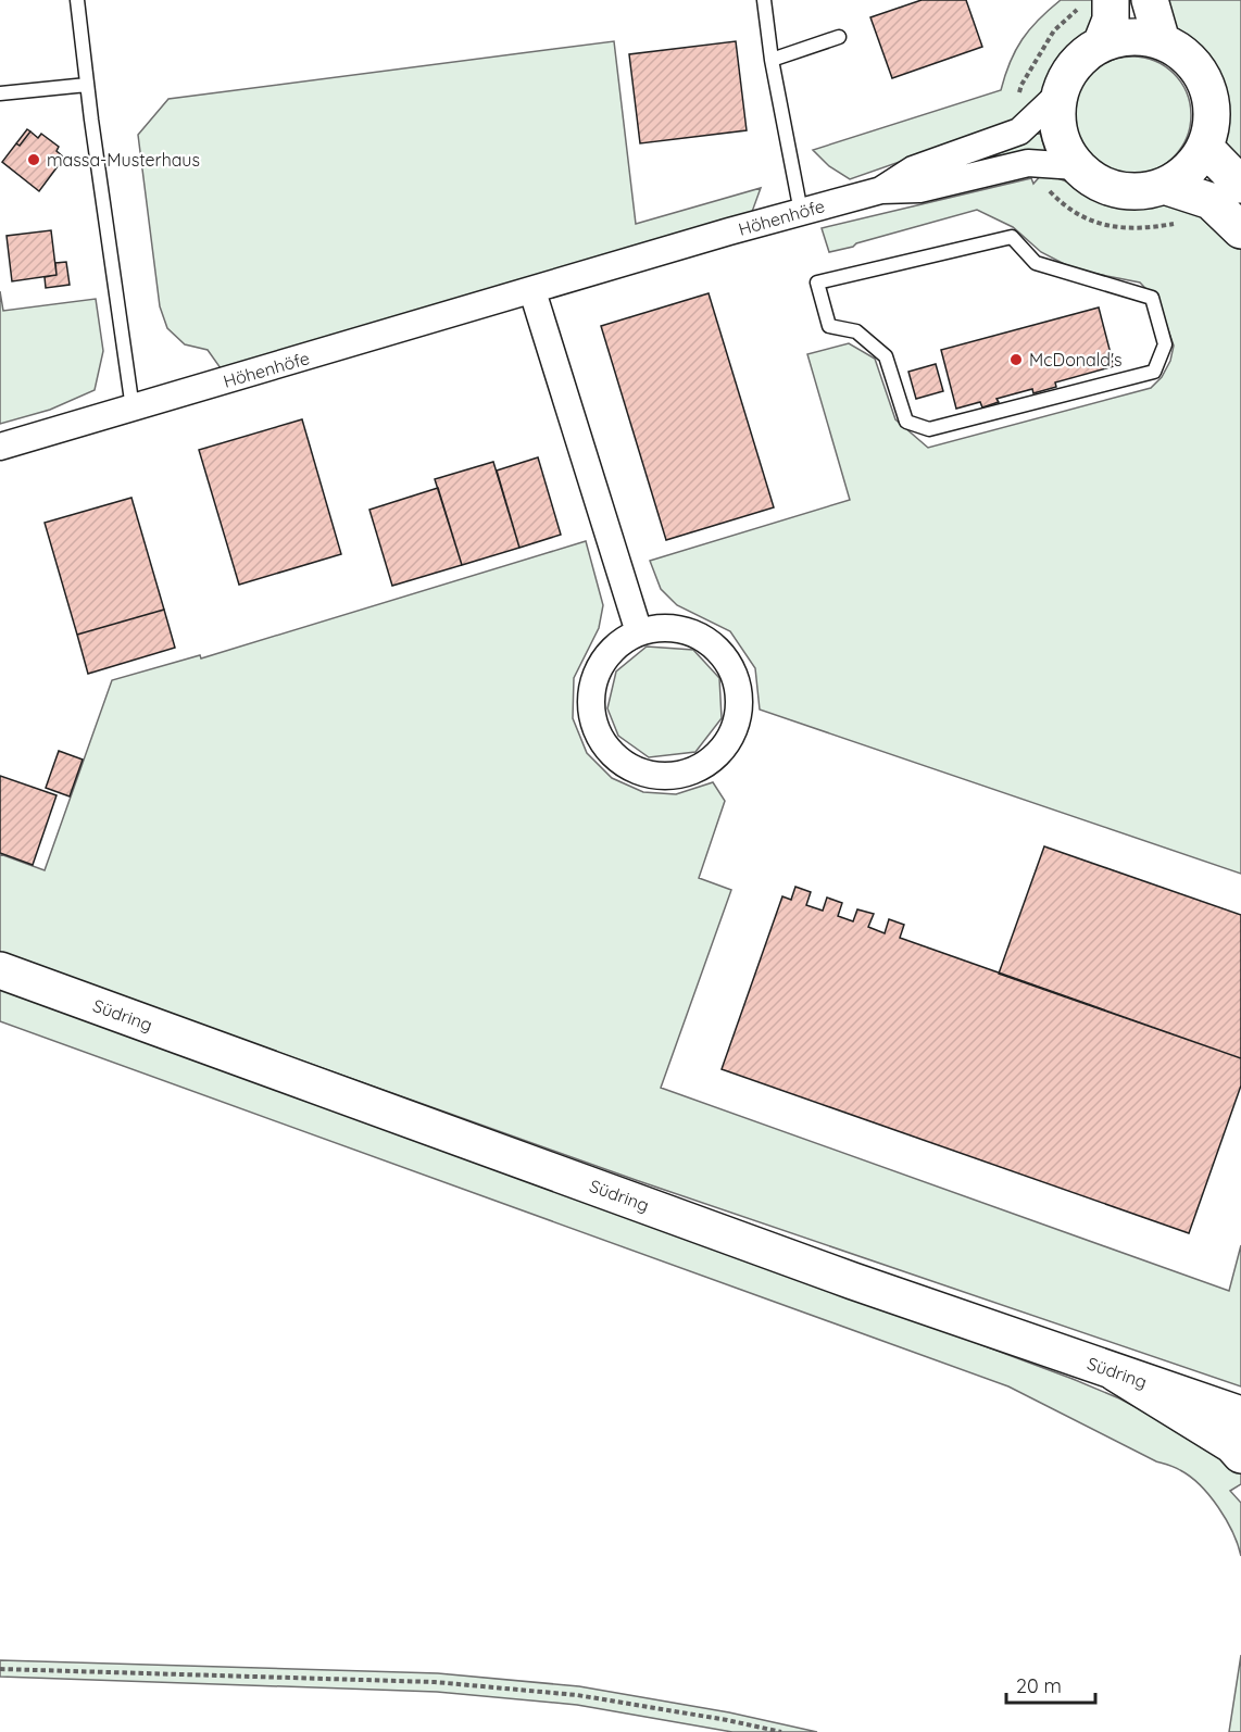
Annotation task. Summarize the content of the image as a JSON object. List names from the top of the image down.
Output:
{
  "streets": {
    "main road": ["Südring"],
    "street": ["Höhenhöfe"]
  },
  "places": ["massa-Musterhaus", "McDonald's"],
  "scale_bar": "20 m"
}
